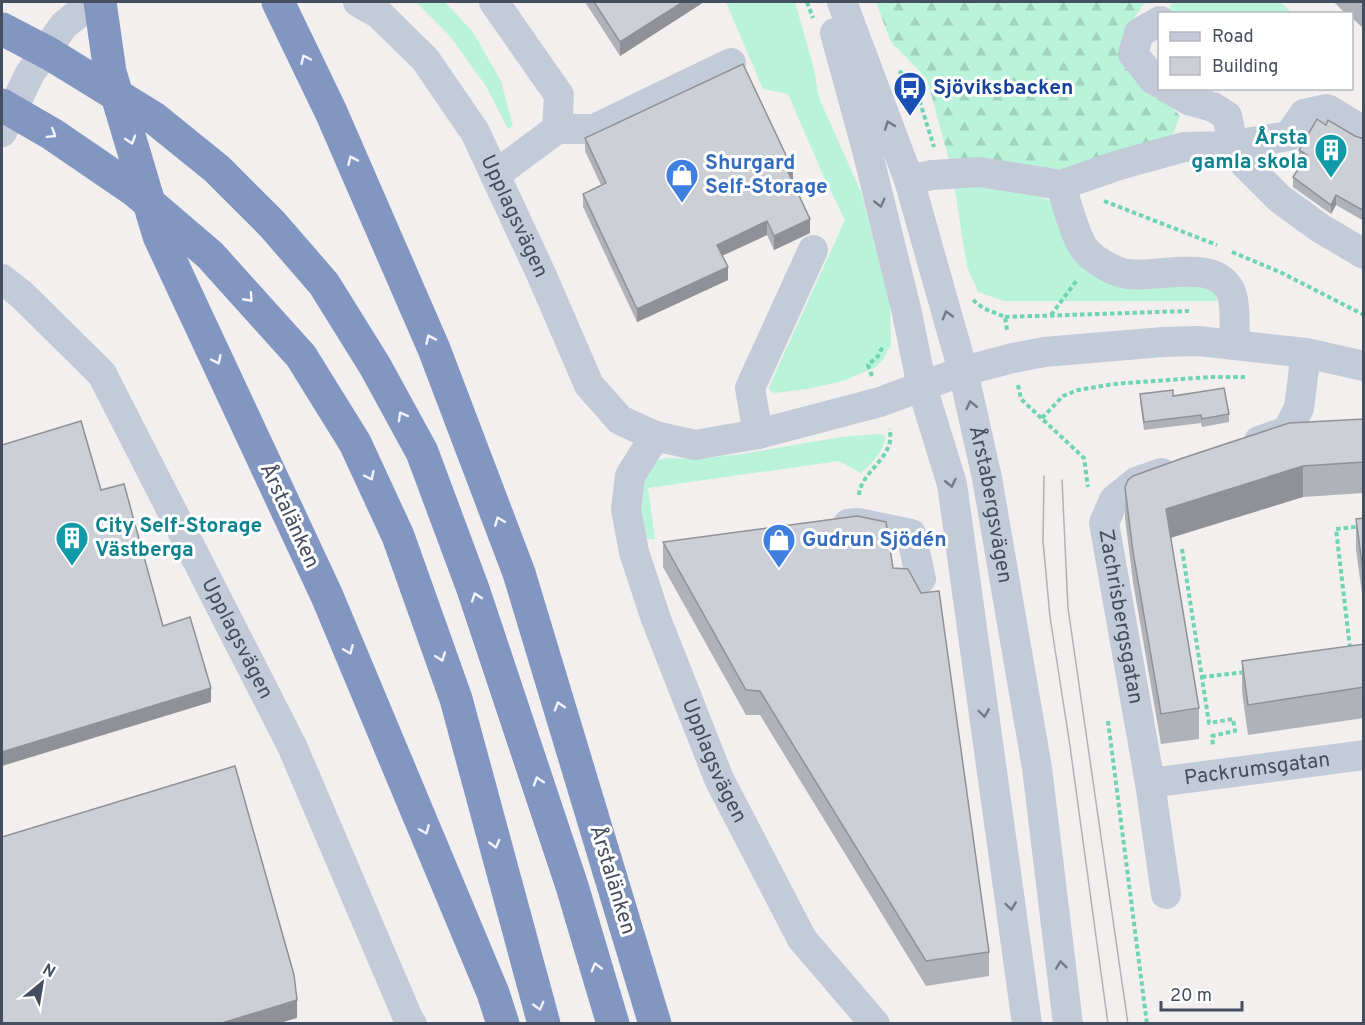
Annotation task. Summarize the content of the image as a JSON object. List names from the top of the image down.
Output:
{
  "streets": {
    "highway": ["Årstalänken"],
    "street": [
      "Upplagsvägen",
      "Årstabergsvägen",
      "Zachrisbergsgatan",
      "Packrumsgatan"
    ]
  },
  "crossings": [
    ["Upplagsvägen", "Årstabergsvägen"],
    ["Zachrisbergsgatan", "Packrumsgatan"]
  ],
  "places": {
    "bus stop": ["Sjöviksbacken"],
    "building": ["Årsta gamla skola", "City Self-Storage Västberga"],
    "shop": ["Shurgard Self-Storage", "Gudrun Sjödén"]
  },
  "legend": ["Road", "Building"],
  "scale_bar": "20 m",
  "north": "top right"
}
